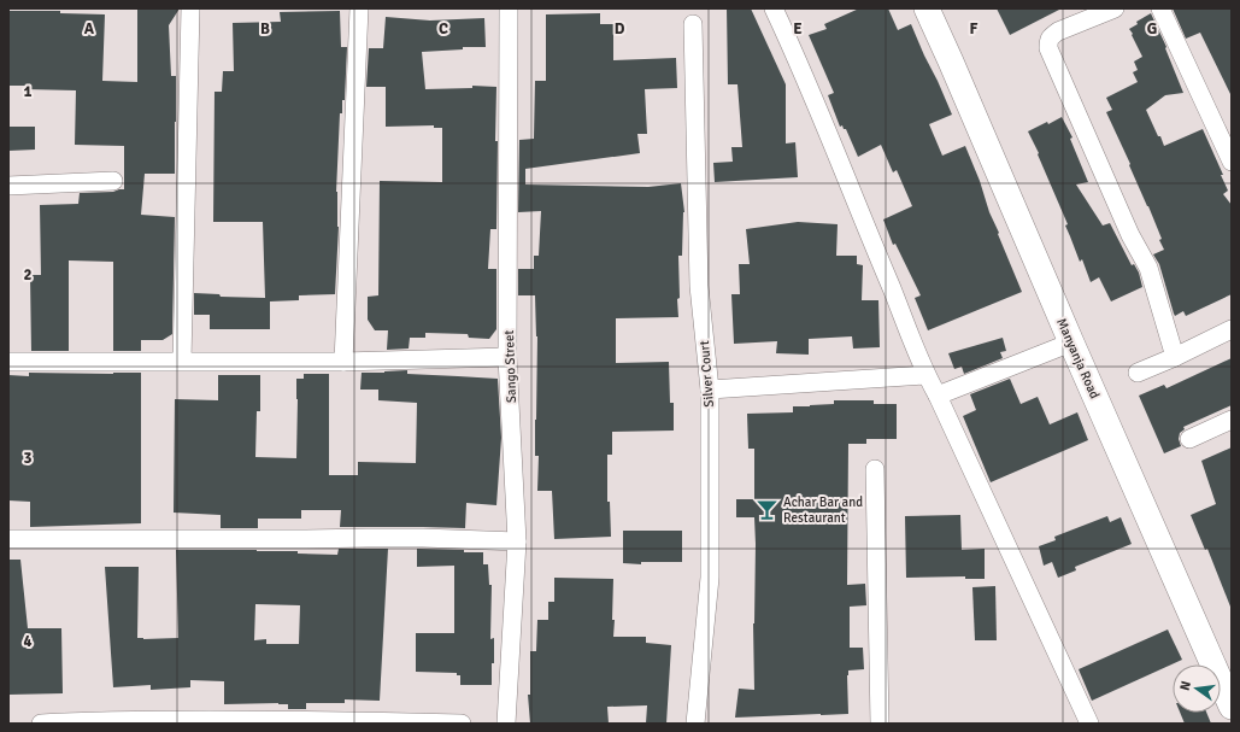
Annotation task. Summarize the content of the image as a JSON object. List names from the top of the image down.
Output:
{
  "streets": {
    "main road": ["Manyanja Road"],
    "street": ["Sango Street", "Silver Court"]
  },
  "places": {
    "bar": ["Achar Bar and Restaurant"]
  },
  "north": "left",
  "grid": {
    "columns": [
      "A",
      "B",
      "C",
      "D",
      "E",
      "F",
      "G"
    ],
    "rows": [
      "1",
      "2",
      "3",
      "4"
    ]
  }
}
